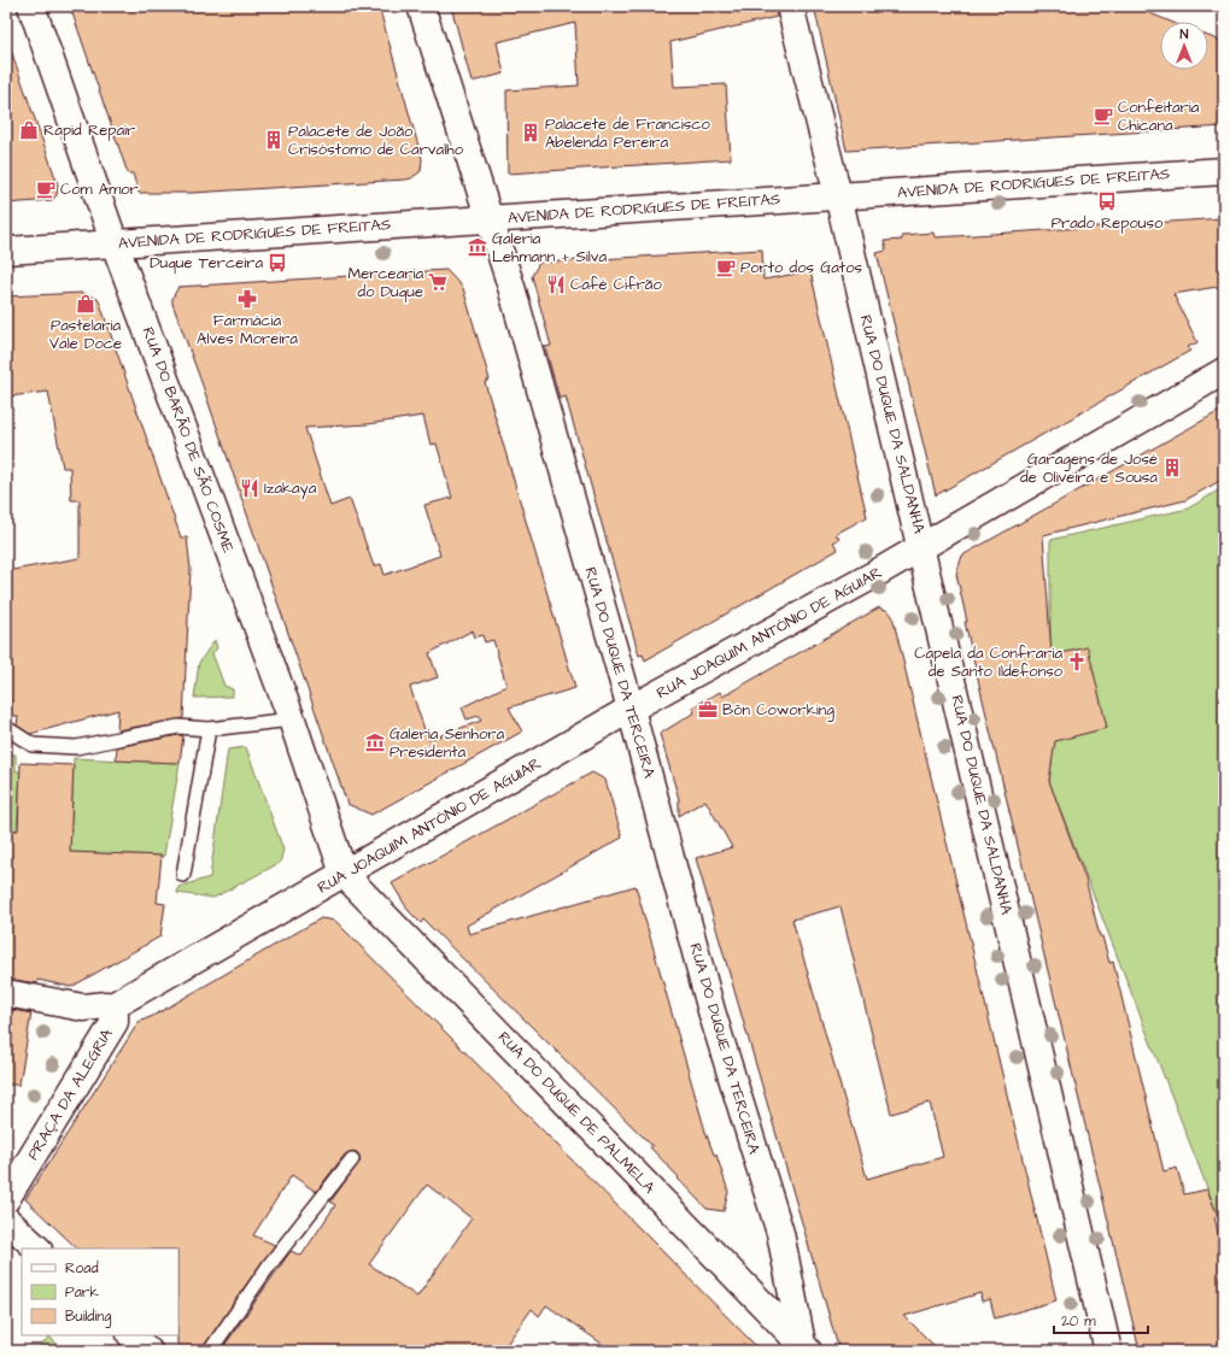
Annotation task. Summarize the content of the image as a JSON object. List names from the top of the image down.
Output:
{
  "streets": {
    "street": [
      "AVENIDA DE RODRIGUES DE FREITAS",
      "RUA DO DUQUE DA SALDANHA",
      "RUA DO BARÃO DE SÃO COSME",
      "RUA JOAQUIM ANTÓNIO DE AGUIAR",
      "RUA DO DUQUE DA TERCEIRA",
      "PRAÇA DA ALEGRIA",
      "RUA DO DUQUE DE PALMELA"
    ]
  },
  "crossings": [
    ["AVENIDA DE RODRIGUES DE FREITAS", "RUA DO DUQUE DA SALDANHA"],
    ["AVENIDA DE RODRIGUES DE FREITAS", "RUA DO BARÃO DE SÃO COSME"],
    ["AVENIDA DE RODRIGUES DE FREITAS", "RUA DO DUQUE DA TERCEIRA"],
    ["RUA DO DUQUE DA SALDANHA", "RUA JOAQUIM ANTÓNIO DE AGUIAR"],
    ["RUA DO BARÃO DE SÃO COSME", "RUA JOAQUIM ANTÓNIO DE AGUIAR"],
    ["RUA DO BARÃO DE SÃO COSME", "RUA DO DUQUE DE PALMELA"],
    ["RUA JOAQUIM ANTÓNIO DE AGUIAR", "RUA DO DUQUE DA TERCEIRA"],
    ["RUA JOAQUIM ANTÓNIO DE AGUIAR", "PRAÇA DA ALEGRIA"],
    ["RUA JOAQUIM ANTÓNIO DE AGUIAR", "RUA DO DUQUE DE PALMELA"],
    ["RUA DO DUQUE DA TERCEIRA", "RUA DO DUQUE DE PALMELA"]
  ],
  "places": {
    "cafe": ["Confeitaria Chicana", "Com Amor", "Porto dos Gatos"],
    "shop": ["Rapid Repair", "Pastelaria Vale Doce"],
    "building": ["Palacete de Francisco Abelenda Pereira", "Palacete de João Crisóstomo de Carvalho", "Garagens de José de Oliveira e Sousa"],
    "bus stop": ["Prado Repouso", "Duque Terceira"],
    "museum": ["Galeria Lehmann + Silva", "Galeria Senhora Presidenta"],
    "supermarket": ["Mercearia do Duque"],
    "restaurant": ["Café Cifrão", "Izakaya"],
    "pharmacy": ["Farmácia Alves Moreira"],
    "church": ["Capela da Confraria de Santo Ildefonso"],
    "office": ["Bōn Coworking"]
  },
  "legend": ["Road", "Park", "Building"],
  "scale_bar": "20 m",
  "north": "top"
}
